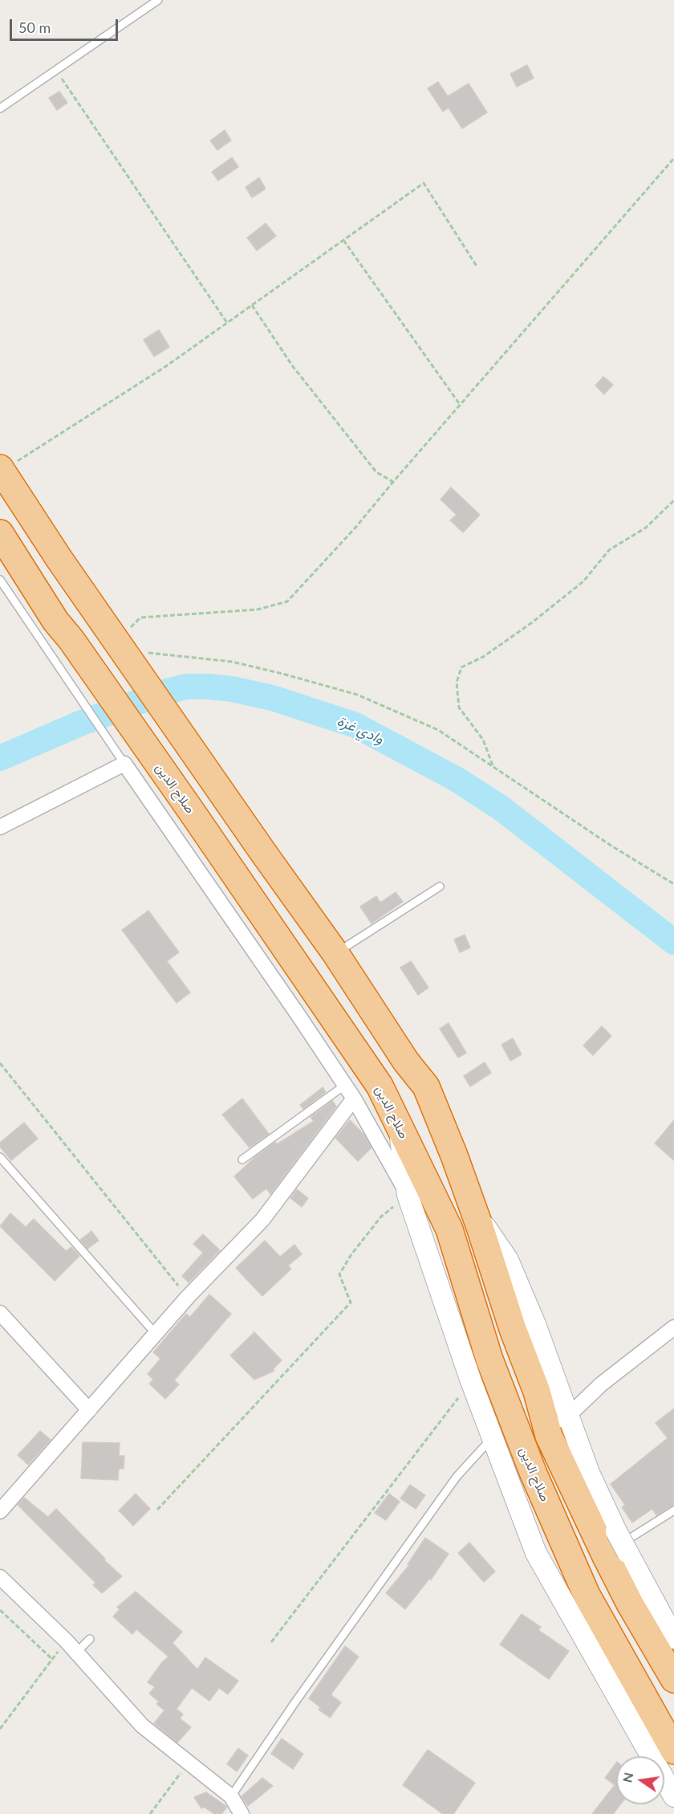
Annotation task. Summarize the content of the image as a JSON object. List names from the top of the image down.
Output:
{
  "streets": {
    "highway": ["صلاح الدين"]
  },
  "water": ["وادي غزة"],
  "scale_bar": "50 m",
  "north": "left"
}
